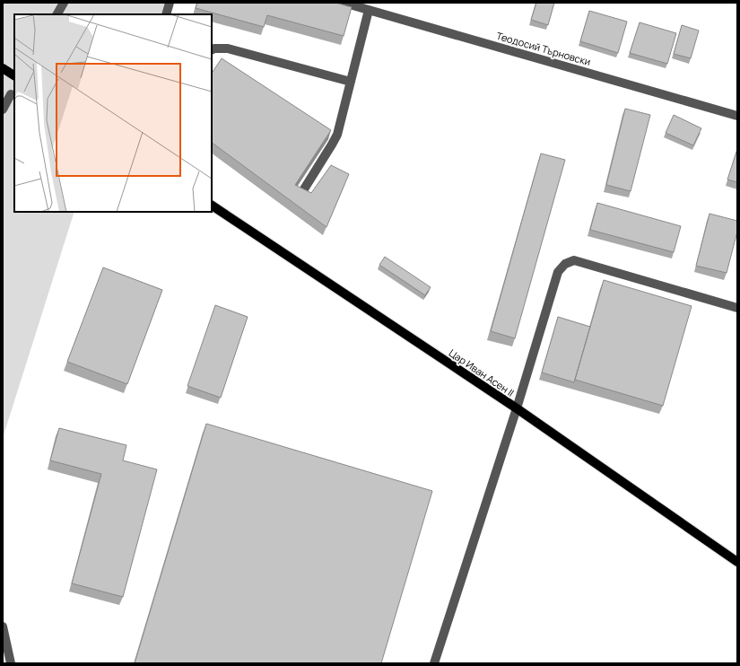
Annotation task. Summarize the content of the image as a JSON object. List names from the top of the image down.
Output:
{
  "streets": {
    "main road": ["Цар Иван Асен II"],
    "street": ["Теодосий Търновски"]
  }
}
